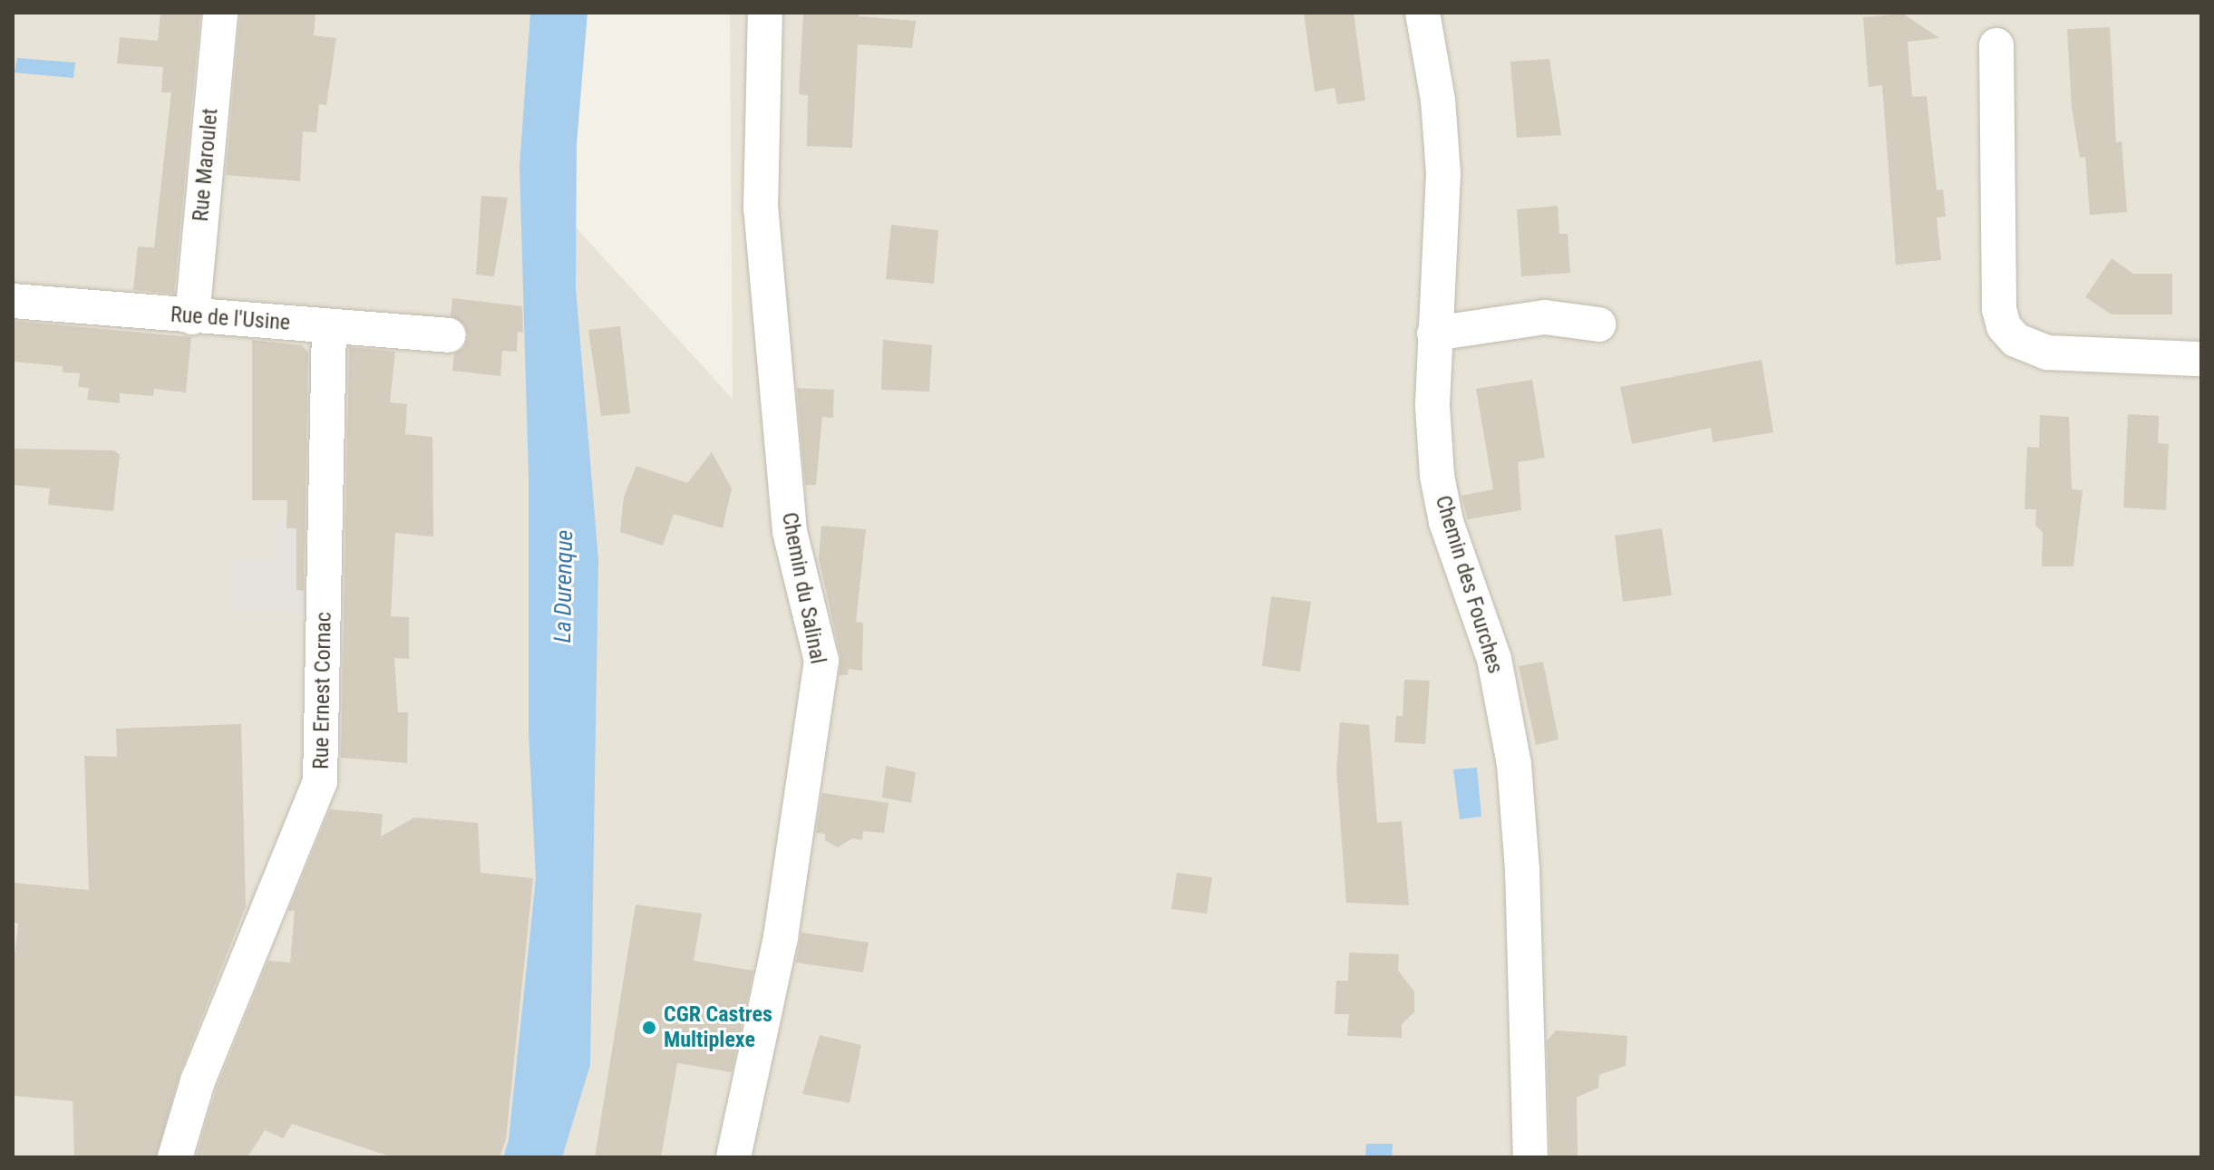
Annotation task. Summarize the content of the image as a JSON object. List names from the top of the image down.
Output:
{
  "streets": {
    "street": [
      "Rue Maroulet",
      "Rue de l'Usine",
      "Chemin des Fourches",
      "Chemin du Salinal",
      "Rue Ernest Cornac"
    ]
  },
  "crossings": [
    ["Rue Maroulet", "Rue de l'Usine"],
    ["Rue de l'Usine", "Rue Ernest Cornac"]
  ],
  "water": ["La Durenque"],
  "places": ["CGR Castres Multiplexe"]
}
